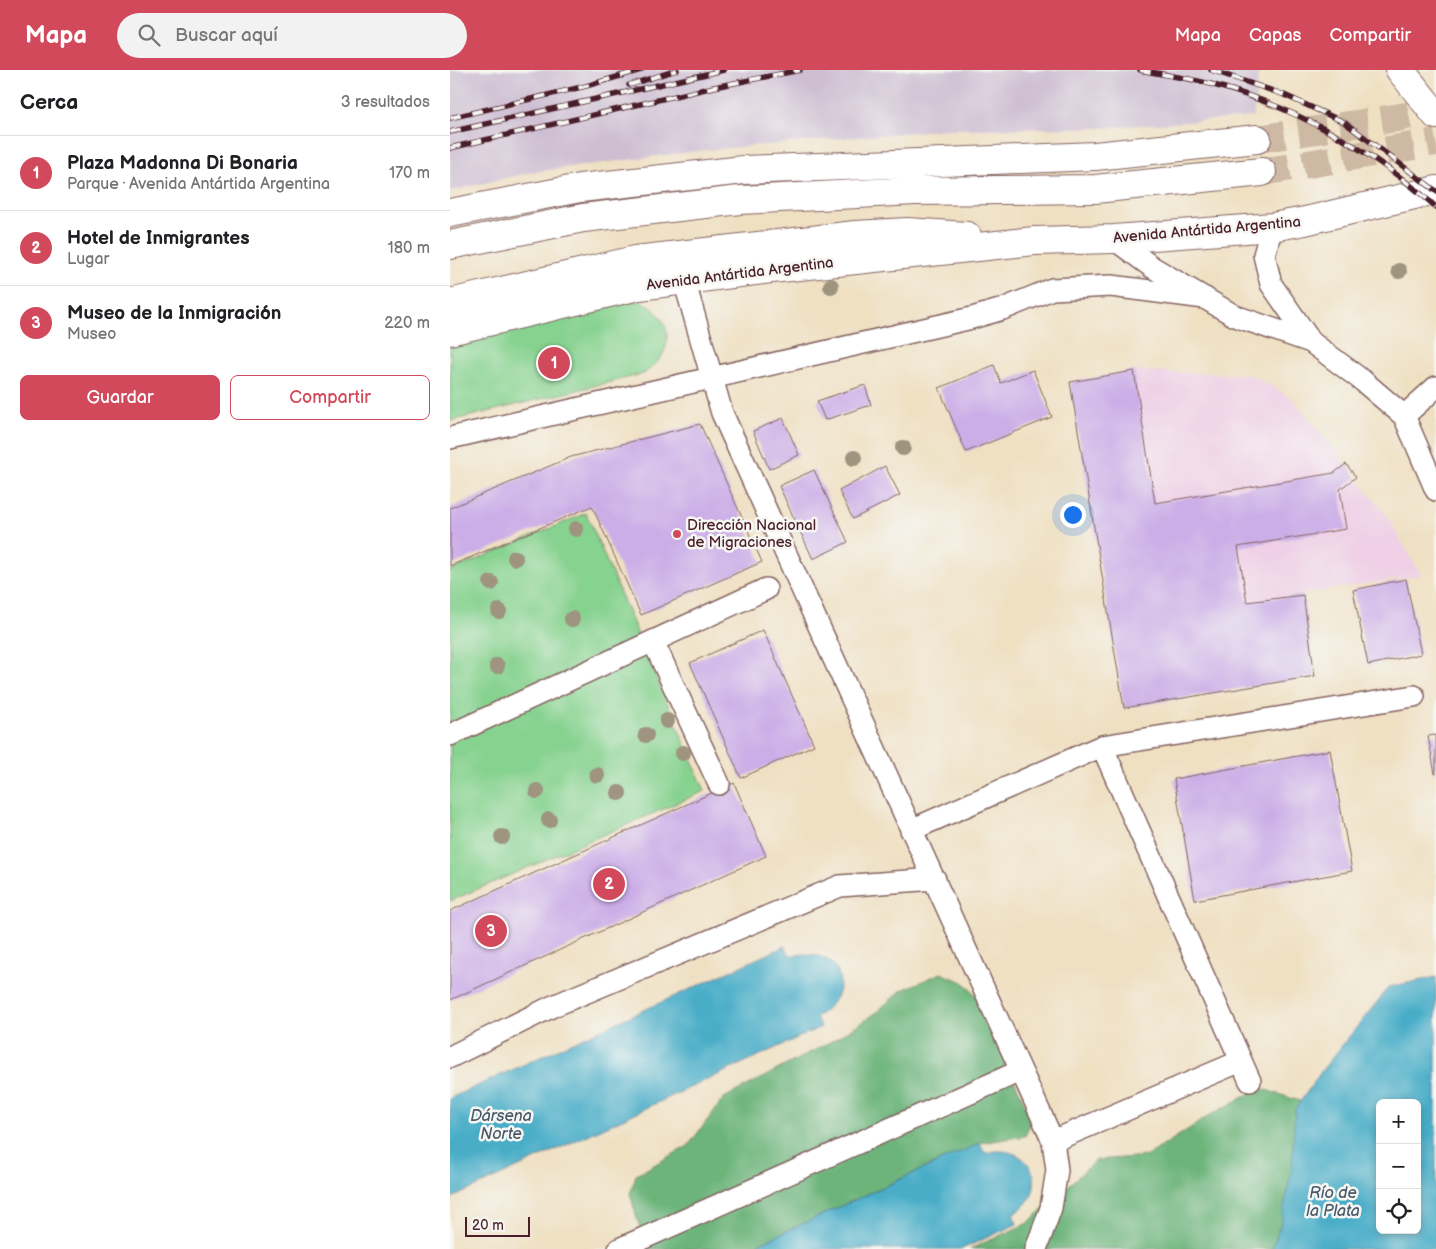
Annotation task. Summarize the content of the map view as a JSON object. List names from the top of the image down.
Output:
{
  "streets": {
    "main road": ["Avenida Antártida Argentina"]
  },
  "water": ["Dársena Norte", "Río de la Plata"],
  "places": ["Dirección Nacional de Migraciones"],
  "scale_bar": "20 m",
  "page": {
    "header": "Mapa",
    "search": "Buscar aquí",
    "nav": ["Mapa", "Capas", "Compartir"],
    "heading": ["Cerca", "3 resultados"],
    "list": [
      {
        "mark": "1",
        "name": "Plaza Madonna Di Bonaria",
        "note": "Parque · Avenida Antártida Argentina",
        "value": "170 m"
      },
      {
        "mark": "2",
        "name": "Hotel de Inmigrantes",
        "note": "Lugar",
        "value": "180 m"
      },
      {
        "mark": "3",
        "name": "Museo de la Inmigración",
        "note": "Museo",
        "value": "220 m"
      }
    ],
    "pins": ["1", "2", "3"],
    "buttons": ["Guardar", "Compartir"],
    "map_buttons": ["+", "−"],
    "scale": "20 m"
  }
}
